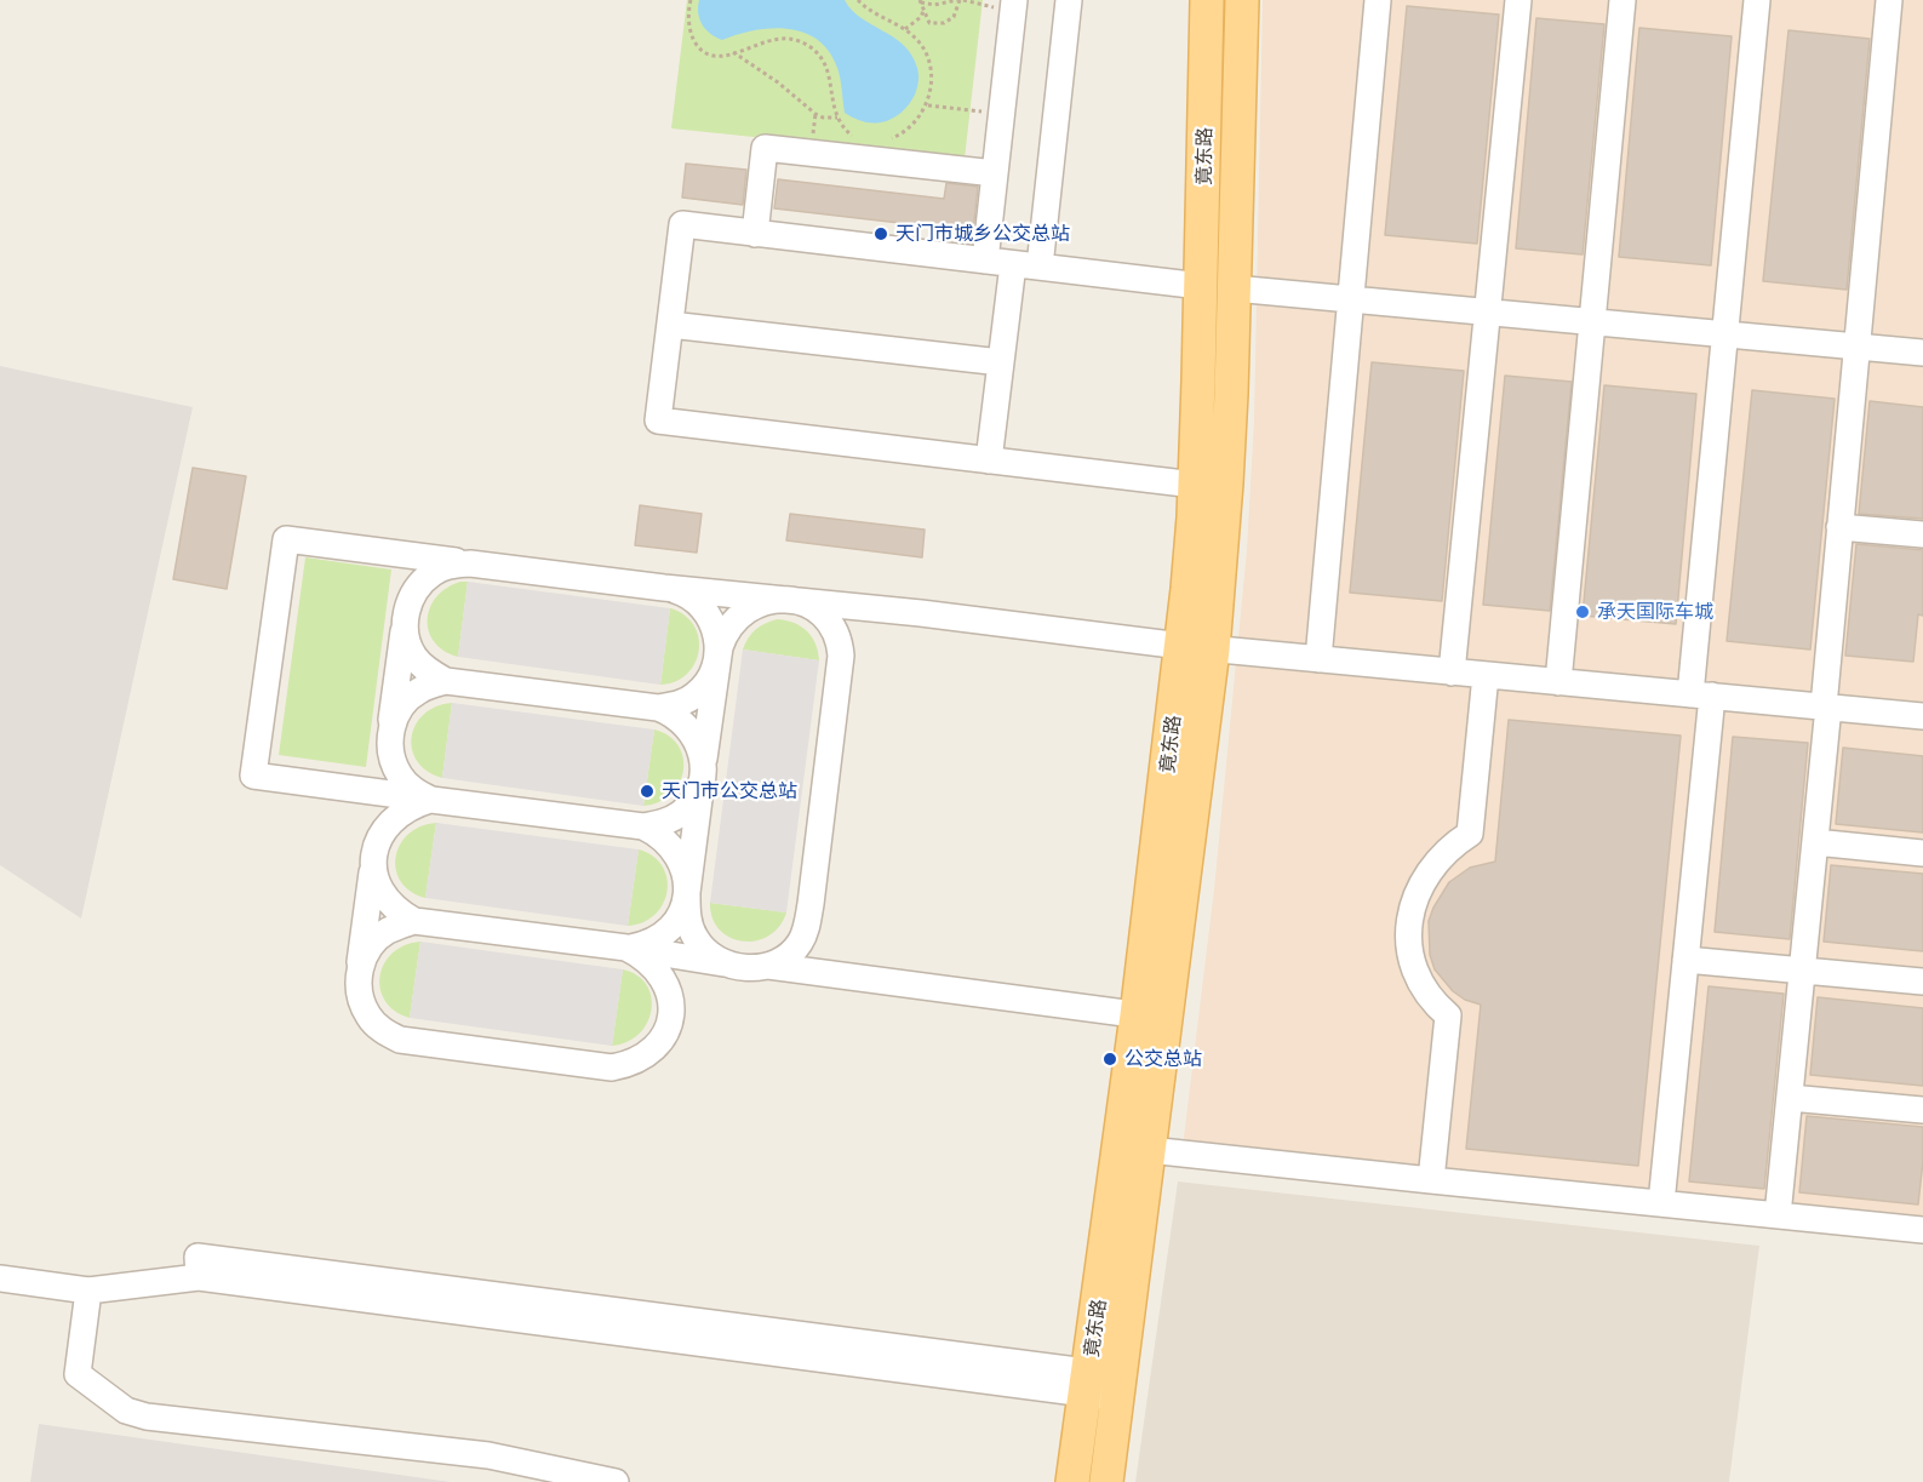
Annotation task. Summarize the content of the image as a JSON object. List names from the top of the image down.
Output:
{
  "streets": {
    "main road": ["竟东路"]
  },
  "places": [
    "天门市城乡公交总站",
    "承天国际车城",
    "天门市公交总站",
    "公交总站"
  ]
}
